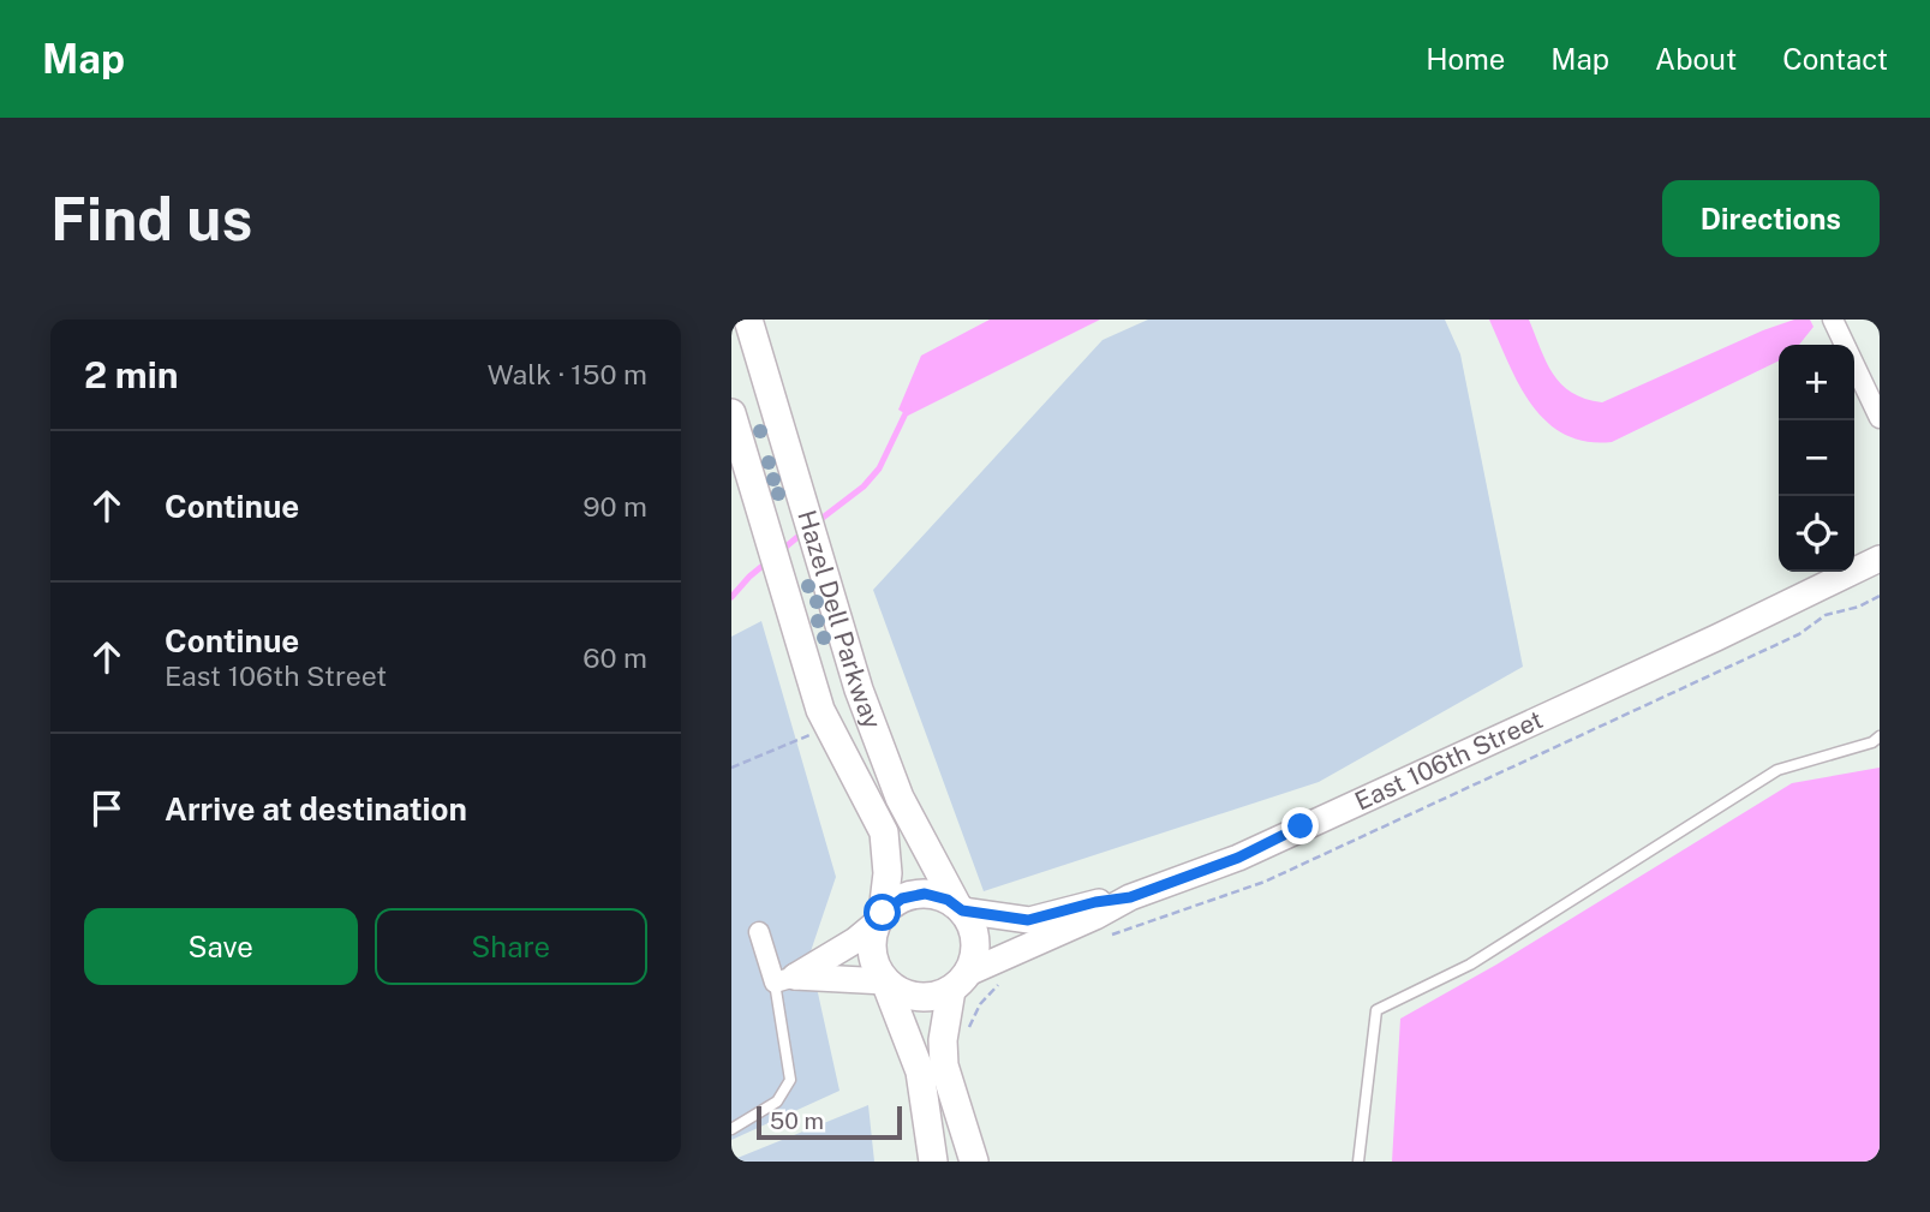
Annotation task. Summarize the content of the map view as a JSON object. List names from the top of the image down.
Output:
{
  "streets": {
    "main road": ["Hazel Dell Parkway"],
    "street": ["East 106th Street"]
  },
  "crossings": [
    ["Hazel Dell Parkway", "East 106th Street"]
  ],
  "scale_bar": "50 m",
  "page": {
    "header": "Map",
    "nav": [
      "Home",
      "Map",
      "About",
      "Contact"
    ],
    "buttons": [
      "Directions",
      ["Save", "Share"]
    ],
    "title": "Find us",
    "heading": ["2 min", "Walk · 150 m"],
    "map_buttons": ["+", "−"],
    "list": [
      ["Continue", "90 m"],
      ["Continue", "East 106th Street", "60 m"],
      "Arrive at destination"
    ],
    "scale": "50 m"
  }
}
